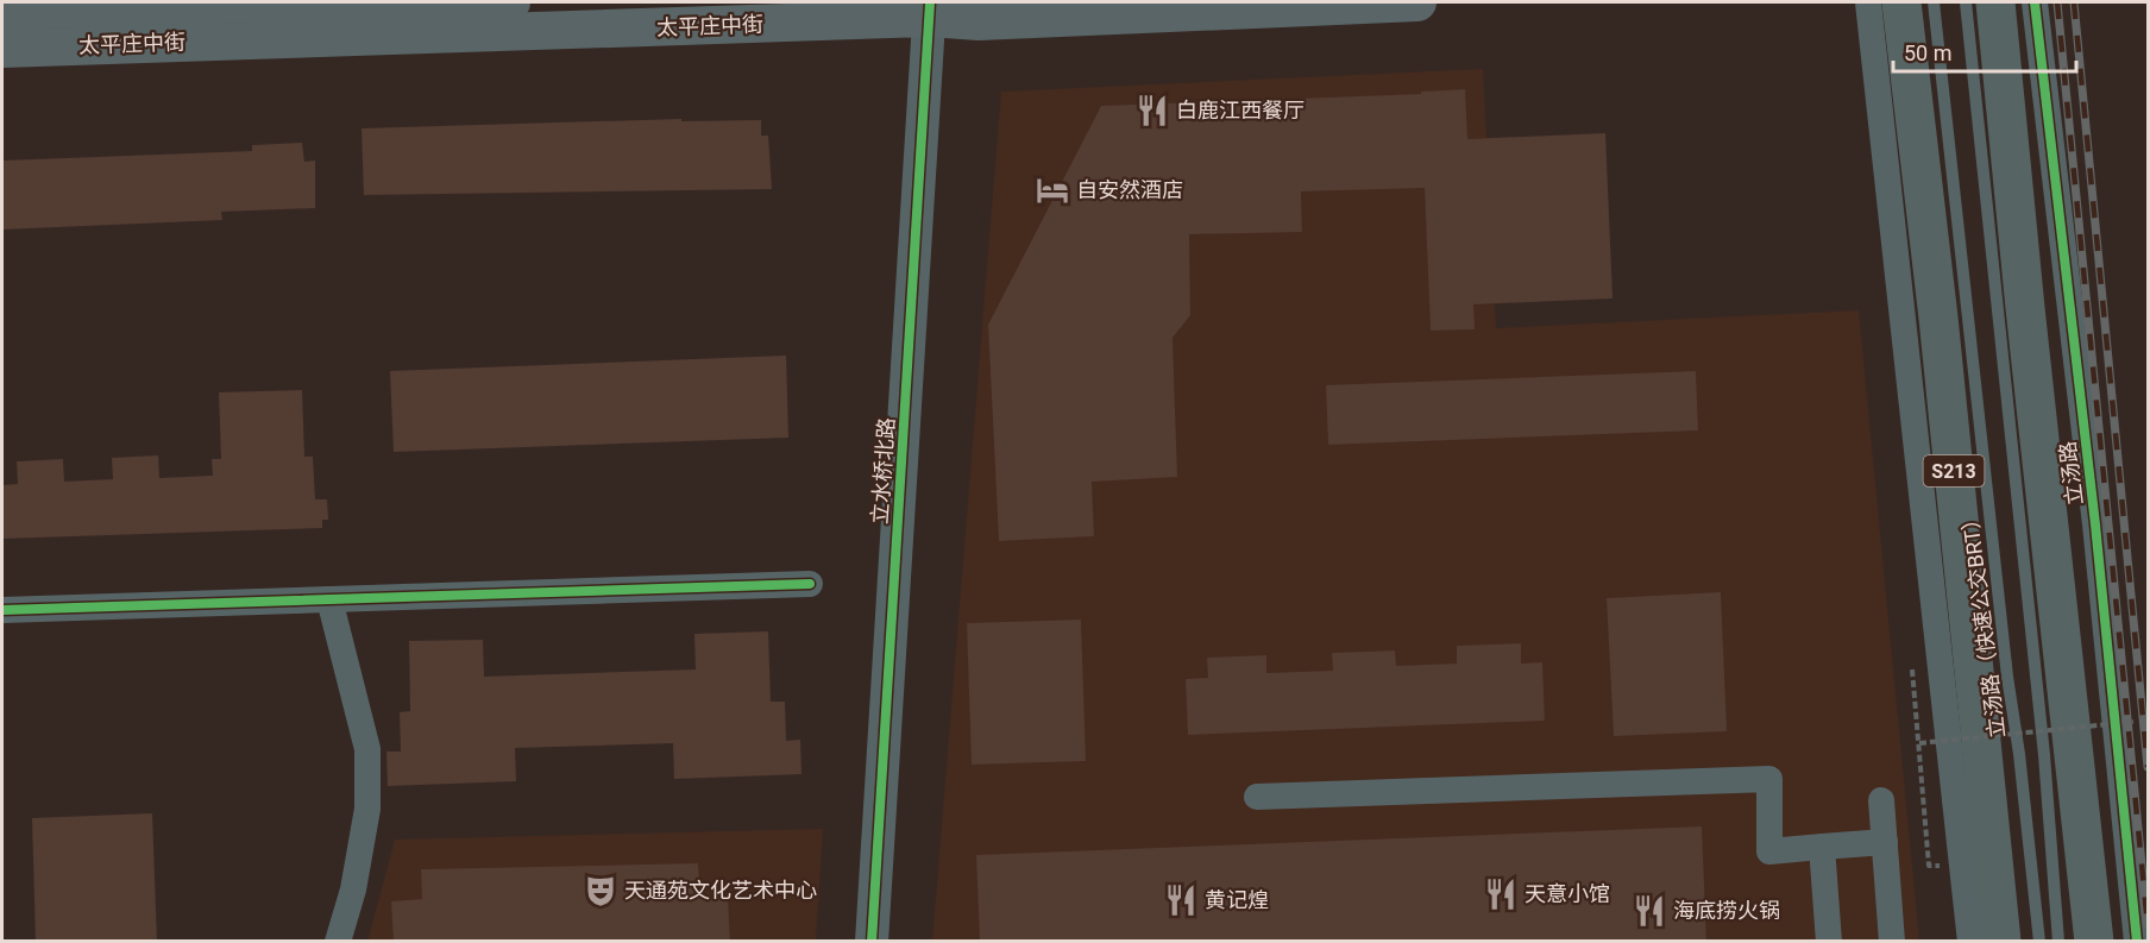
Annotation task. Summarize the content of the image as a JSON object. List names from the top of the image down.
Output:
{
  "streets": {
    "main road": ["太平庄中街", "S213", "立汤路"],
    "street": ["立水桥北路"],
    "lane": ["立汤路（快速公交BRT）"]
  },
  "crossings": [
    ["太平庄中街", "立水桥北路"]
  ],
  "places": {
    "restaurant": [
      "白鹿江西餐厅",
      "天意小馆",
      "黄记煌",
      "海底捞火锅"
    ],
    "hotel": ["自安然酒店"],
    "theatre": ["天通苑文化艺术中心"]
  },
  "scale_bar": "50 m"
}
